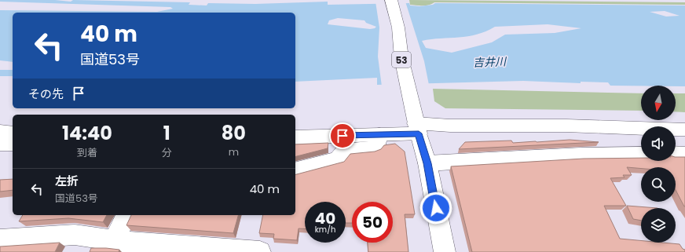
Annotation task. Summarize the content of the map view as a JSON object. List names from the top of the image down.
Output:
{
  "streets": {
    "main road": ["53"]
  },
  "water": ["吉井川"],
  "north": "bottom",
  "page": {
    "turn": ["40 m", "国道53号"],
    "then": "その先",
    "eta": [
      "14:40",
      "到着",
      "1",
      "分",
      "80",
      "m"
    ],
    "list": [
      {
        "name": "左折",
        "note": "国道53号",
        "value": "40 m"
      }
    ],
    "speed": "40 km/h",
    "limit": "50"
  }
}
